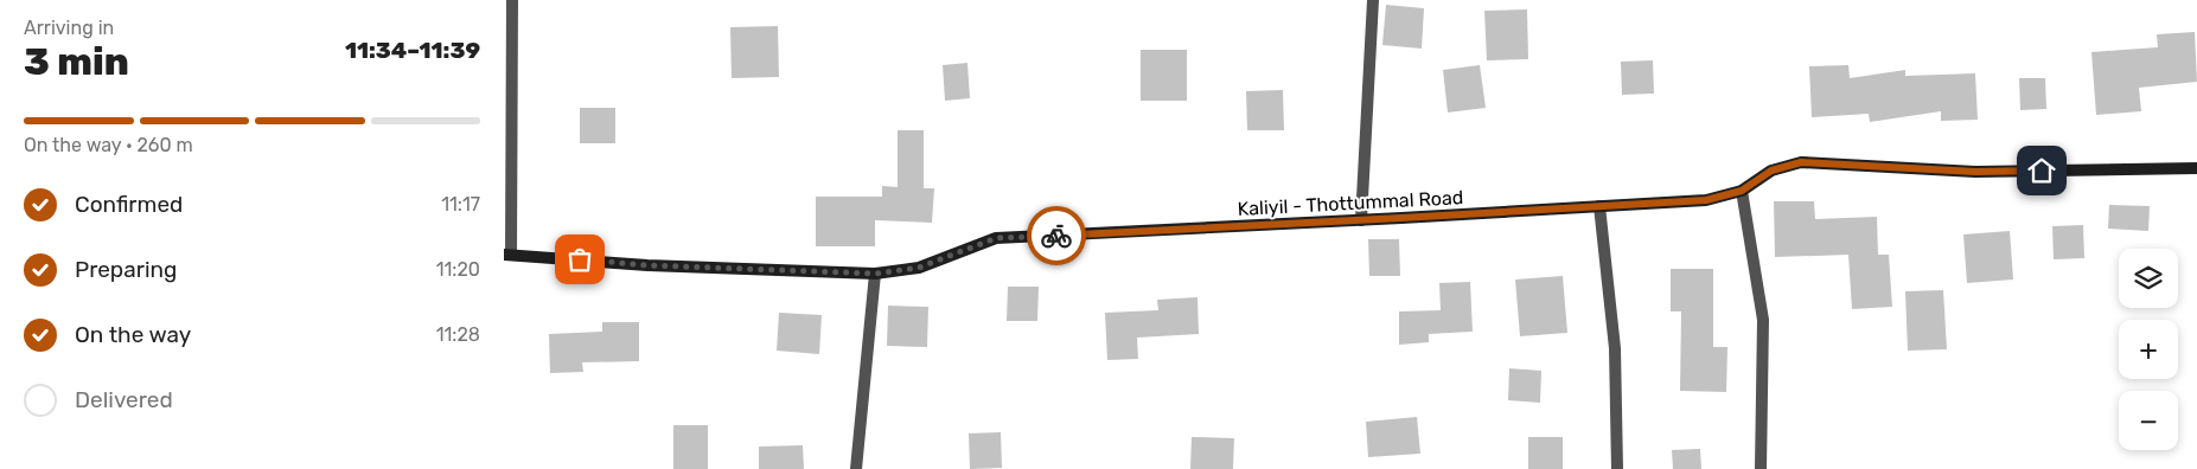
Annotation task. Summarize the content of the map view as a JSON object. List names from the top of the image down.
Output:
{
  "streets": {
    "main road": ["Kaliyil - Thottummal Road"]
  },
  "page": {
    "heading": ["3 min", "Arriving in", "11:34–11:39"],
    "bar": "On the way · 260 m",
    "list": [
      ["Confirmed", "11:17"],
      ["Preparing", "11:20"],
      ["On the way", "11:28"],
      "Delivered"
    ],
    "map_buttons": ["+", "−"]
  }
}
